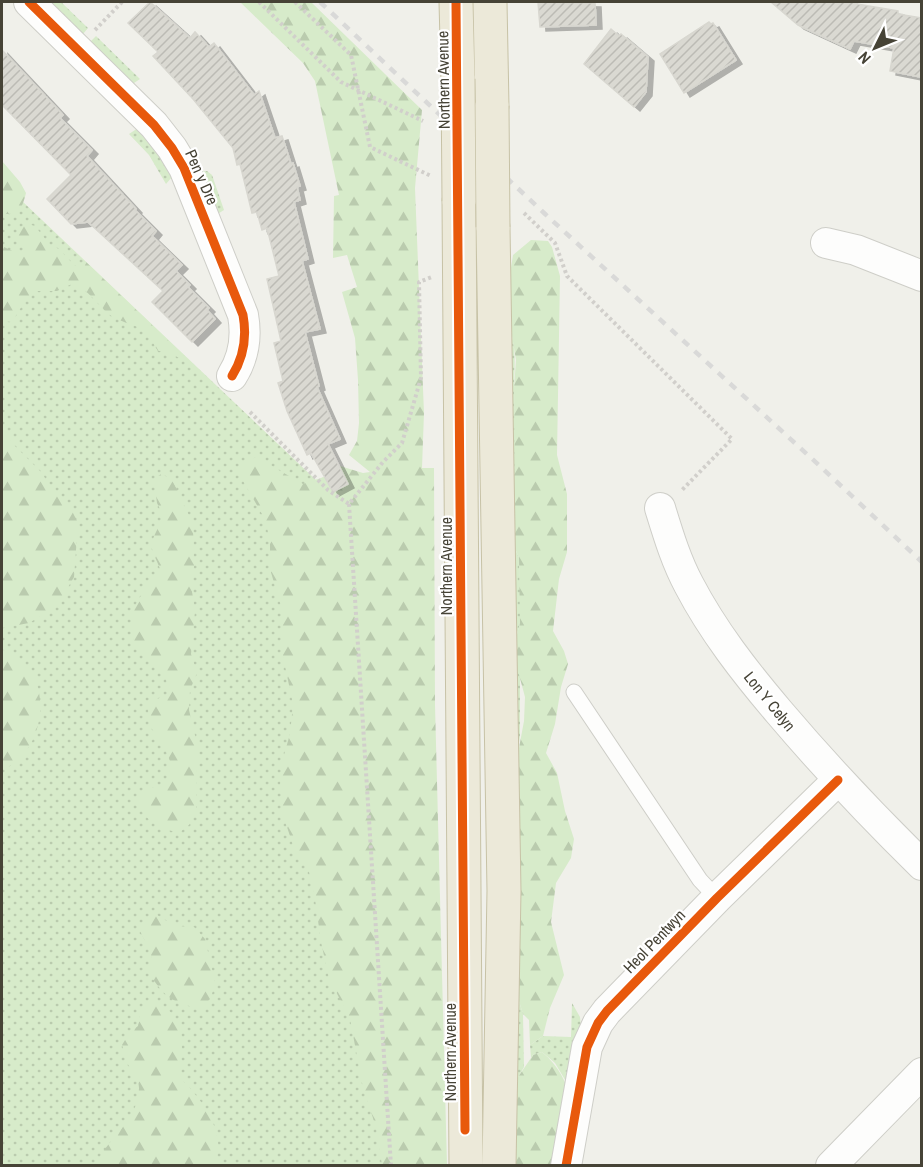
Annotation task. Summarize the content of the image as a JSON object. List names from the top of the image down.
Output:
{
  "streets": {
    "highway": ["Northern Avenue"],
    "street": ["Pen y Dre", "Lon Y Celyn", "Heol Pentwyn"]
  },
  "crossings": [
    ["Lon Y Celyn", "Heol Pentwyn"]
  ],
  "north": "bottom left"
}
